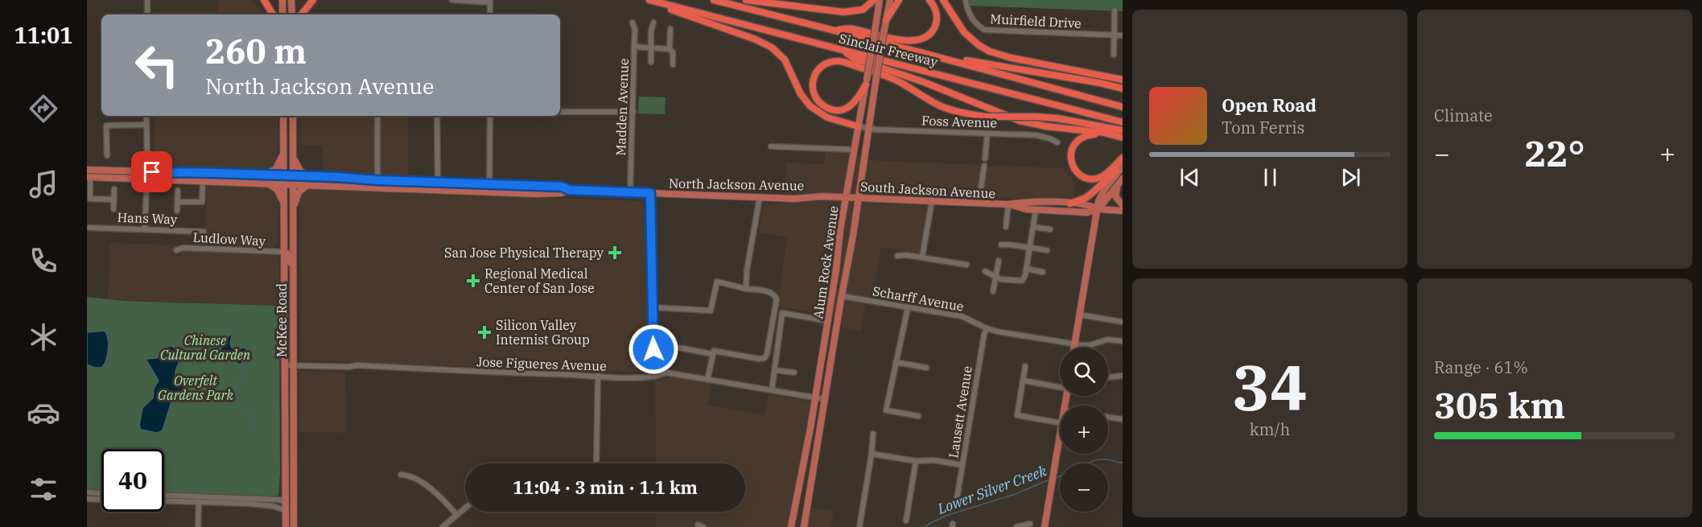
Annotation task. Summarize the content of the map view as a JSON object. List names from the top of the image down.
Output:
{
  "streets": {
    "highway": ["Sinclair Freeway"],
    "main road": [
      "North Jackson Avenue",
      "South Jackson Avenue",
      "Alum Rock Avenue",
      "McKee Road"
    ],
    "street": [
      "Muirfield Drive",
      "Madden Avenue",
      "Foss Avenue",
      "Hans Way",
      "Ludlow Way",
      "Scharff Avenue",
      "Jose Figueres Avenue",
      "Lausett Avenue"
    ]
  },
  "crossings": [
    ["Madden Avenue", "North Jackson Avenue"],
    ["Foss Avenue", "Alum Rock Avenue"],
    ["North Jackson Avenue", "South Jackson Avenue"],
    ["North Jackson Avenue", "Alum Rock Avenue"],
    ["North Jackson Avenue", "McKee Road"],
    ["South Jackson Avenue", "Alum Rock Avenue"],
    ["Ludlow Way", "McKee Road"],
    ["Alum Rock Avenue", "Scharff Avenue"],
    ["Alum Rock Avenue", "Jose Figueres Avenue"],
    ["Scharff Avenue", "Lausett Avenue"],
    ["McKee Road", "Jose Figueres Avenue"]
  ],
  "water": ["Lower Silver Creek"],
  "parks": ["Chinese Cultural Garden", "Overfelt Gardens Park"],
  "places": {
    "health": ["San Jose Physical Therapy", "Regional Medical Center of San Jose", "Silicon Valley Internist Group"]
  },
  "page": {
    "tabs": "11:01",
    "tile": [
      "Climate",
      ["34", "km/h"],
      ["Range · 61%", "305 km"]
    ],
    "turn": ["260 m", "North Jackson Avenue"],
    "song": ["Open Road", "Tom Ferris"],
    "heat": ["−", "22°", "+"],
    "map_buttons": ["+", "−"],
    "limit": "40",
    "trip": "11:04 · 3 min · 1.1 km"
  }
}
